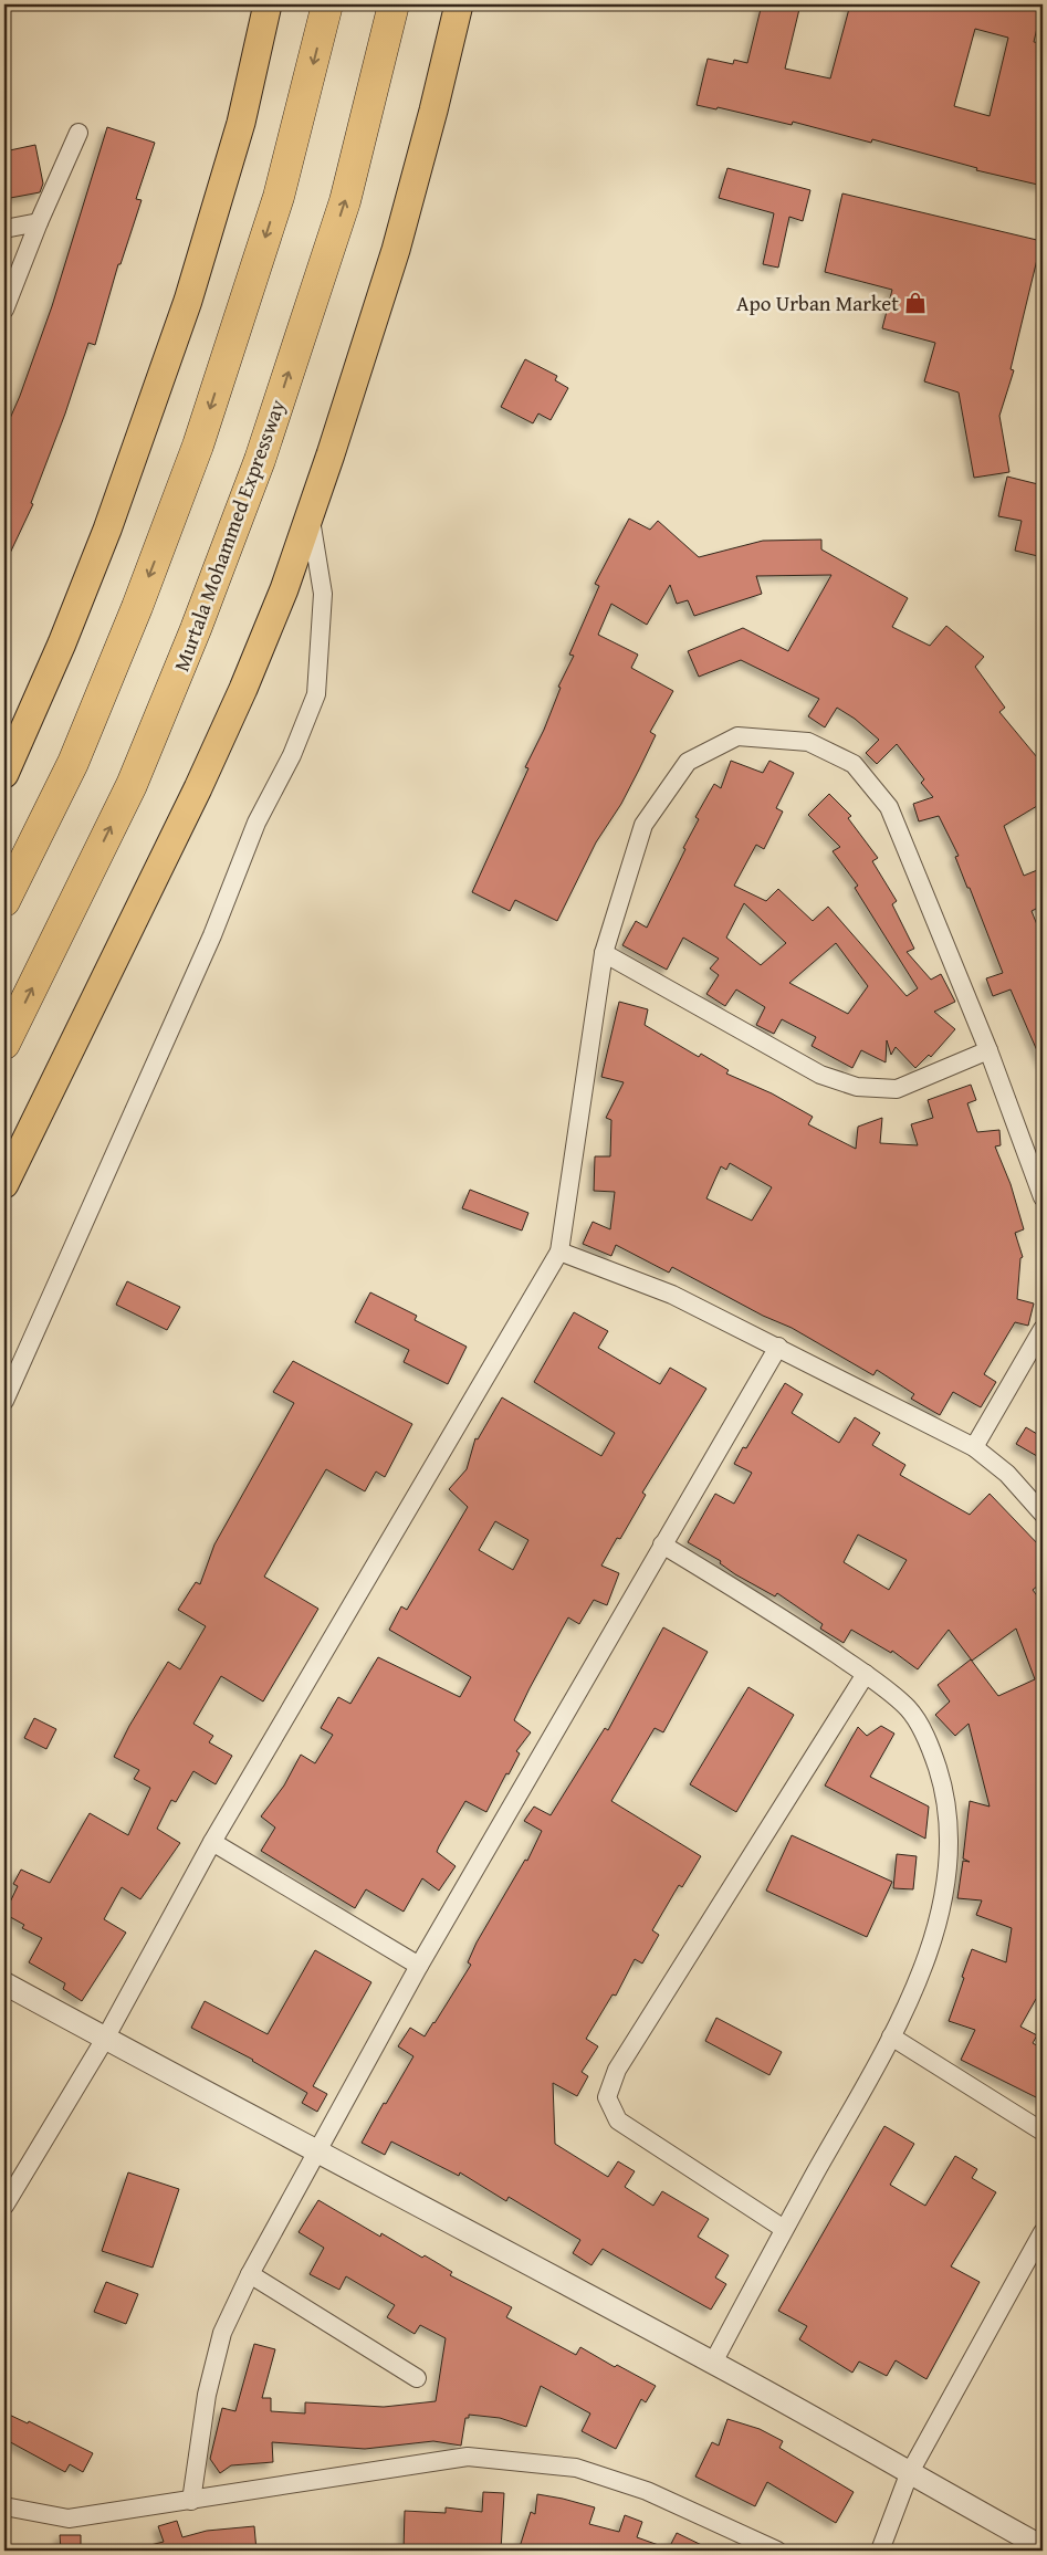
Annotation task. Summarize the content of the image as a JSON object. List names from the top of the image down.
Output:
{
  "streets": {
    "highway": ["Murtala Mohammed Expressway"]
  },
  "places": {
    "shop": ["Apo Urban Market"]
  }
}
